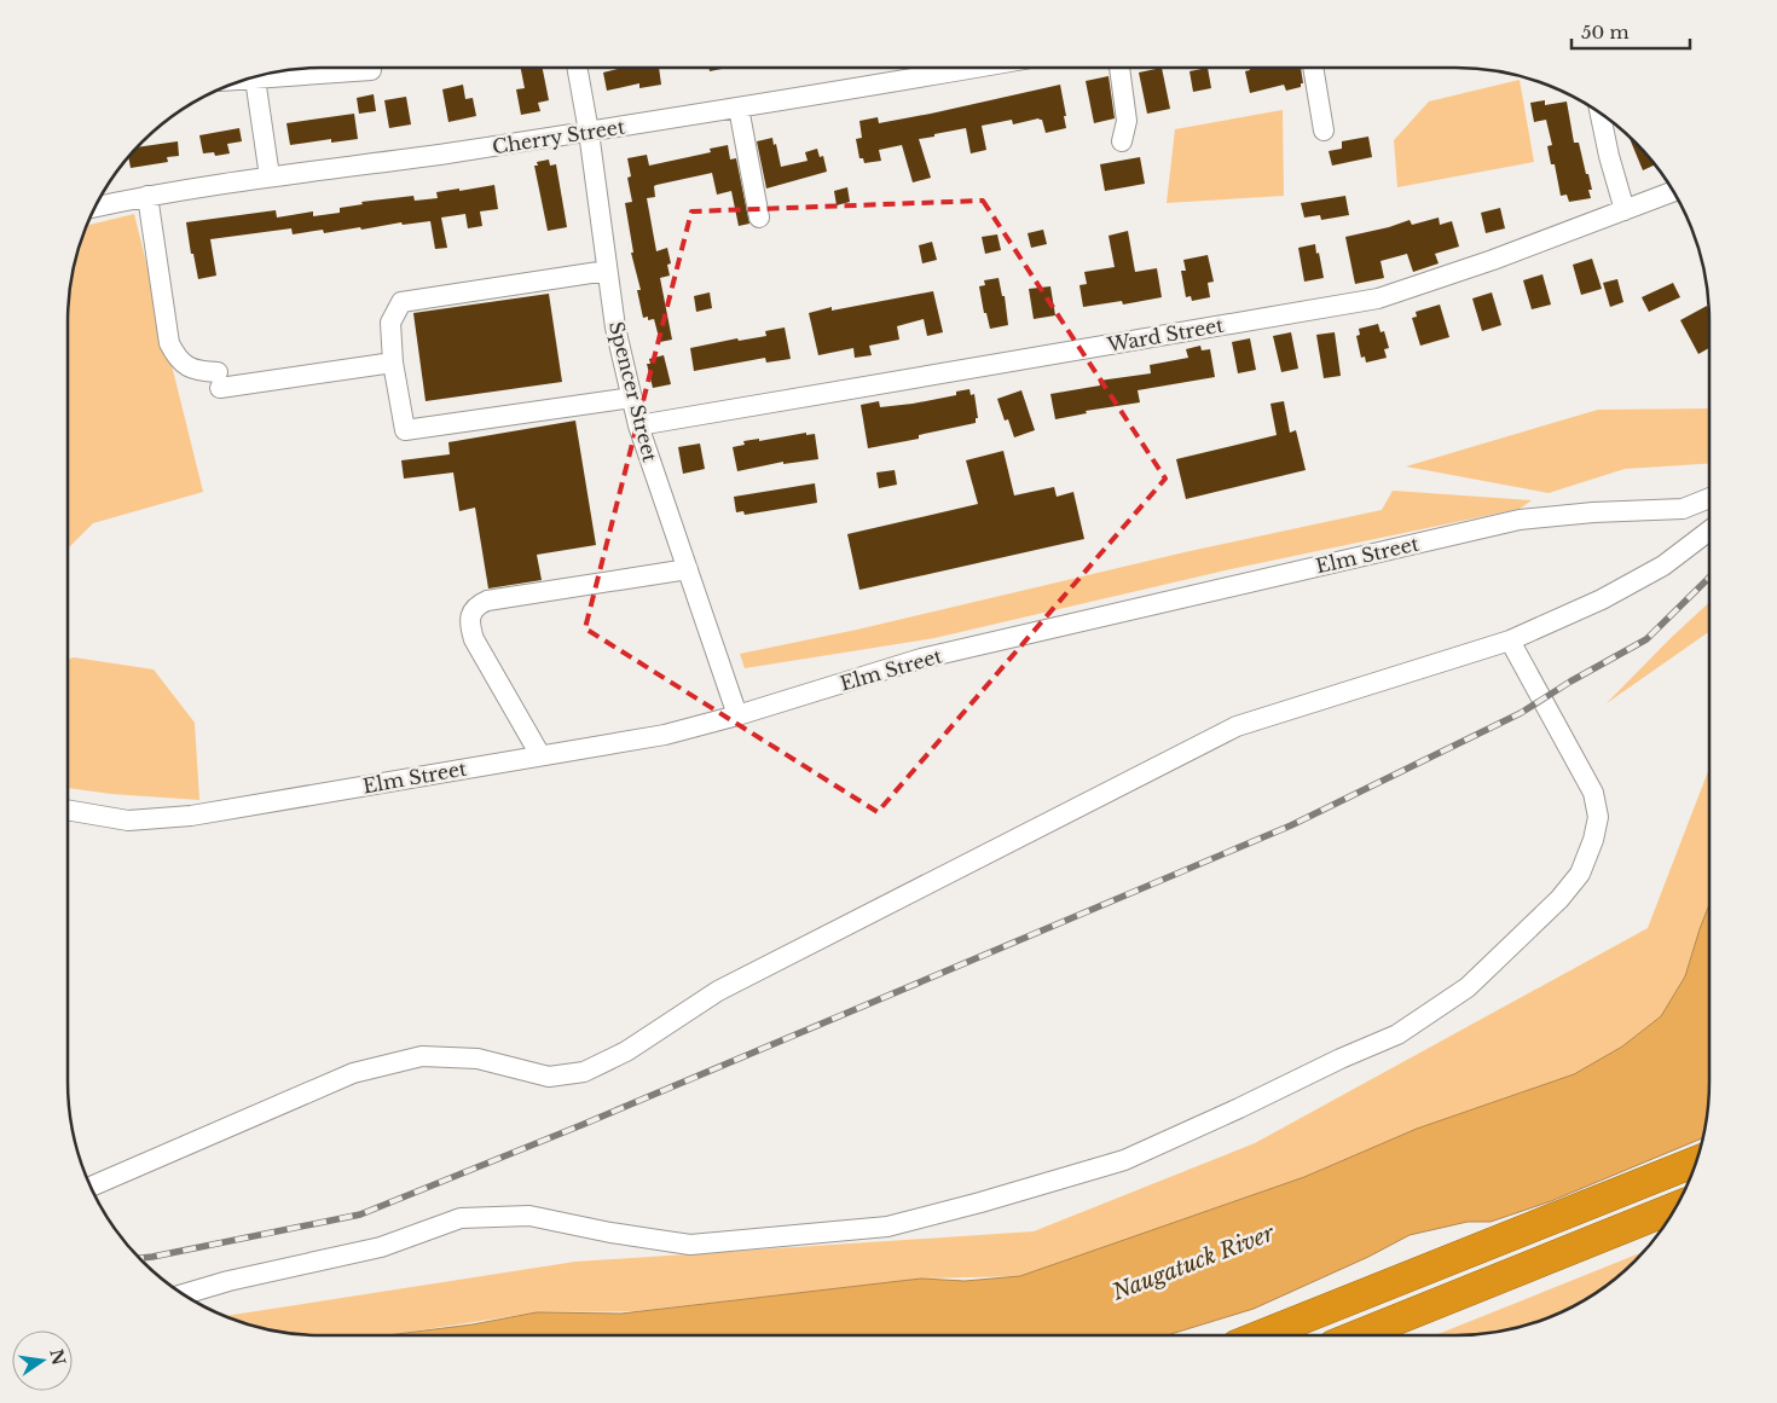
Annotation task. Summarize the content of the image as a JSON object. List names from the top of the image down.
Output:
{
  "streets": {
    "street": [
      "Cherry Street",
      "Ward Street",
      "Spencer Street",
      "Elm Street"
    ]
  },
  "crossings": [
    ["Cherry Street", "Spencer Street"],
    ["Ward Street", "Spencer Street"],
    ["Spencer Street", "Elm Street"]
  ],
  "water": ["Naugatuck River"],
  "scale_bar": "50 m",
  "north": "right"
}
